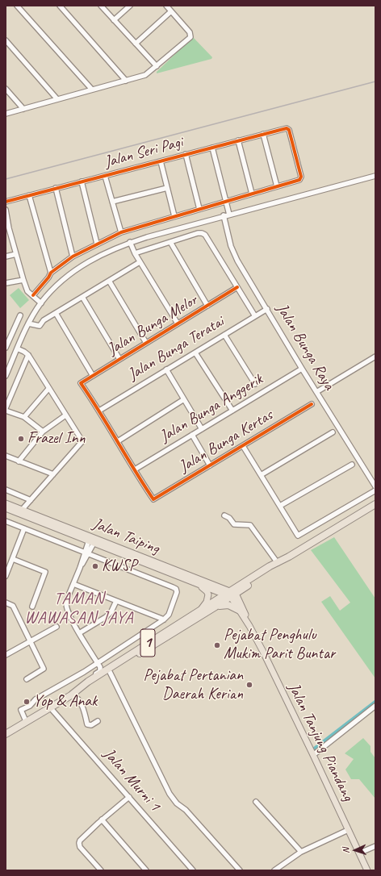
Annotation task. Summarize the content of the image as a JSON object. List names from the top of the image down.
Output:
{
  "streets": {
    "highway": ["1"],
    "main road": ["Jalan Taiping", "Jalan Tanjung Piandang"],
    "street": [
      "Jalan Seri Pagi",
      "Jalan Bunga Melor",
      "Jalan Bunga Raya",
      "Jalan Bunga Teratai",
      "Jalan Bunga Anggerik",
      "Jalan Bunga Kertas",
      "Jalan Murni 1"
    ]
  },
  "crossings": [
    ["Jalan Bunga Melor", "Jalan Bunga Teratai"],
    ["Jalan Bunga Raya", "Jalan Bunga Teratai"],
    ["Jalan Bunga Raya", "Jalan Bunga Anggerik"],
    ["Jalan Bunga Anggerik", "Jalan Bunga Kertas"],
    ["Jalan Taiping", "1"],
    ["Jalan Taiping", "Jalan Tanjung Piandang"],
    ["1", "Jalan Tanjung Piandang"],
    ["1", "Jalan Murni 1"]
  ],
  "districts": ["TAMAN WAWASAN JAYA"],
  "places": [
    "Frazel Inn",
    "KWSP",
    "Pejabat Penghulu Mukim Parit Buntar",
    "Pejabat Pertanian Daerah Kerian",
    "Yop & Anak"
  ],
  "north": "left"
}
